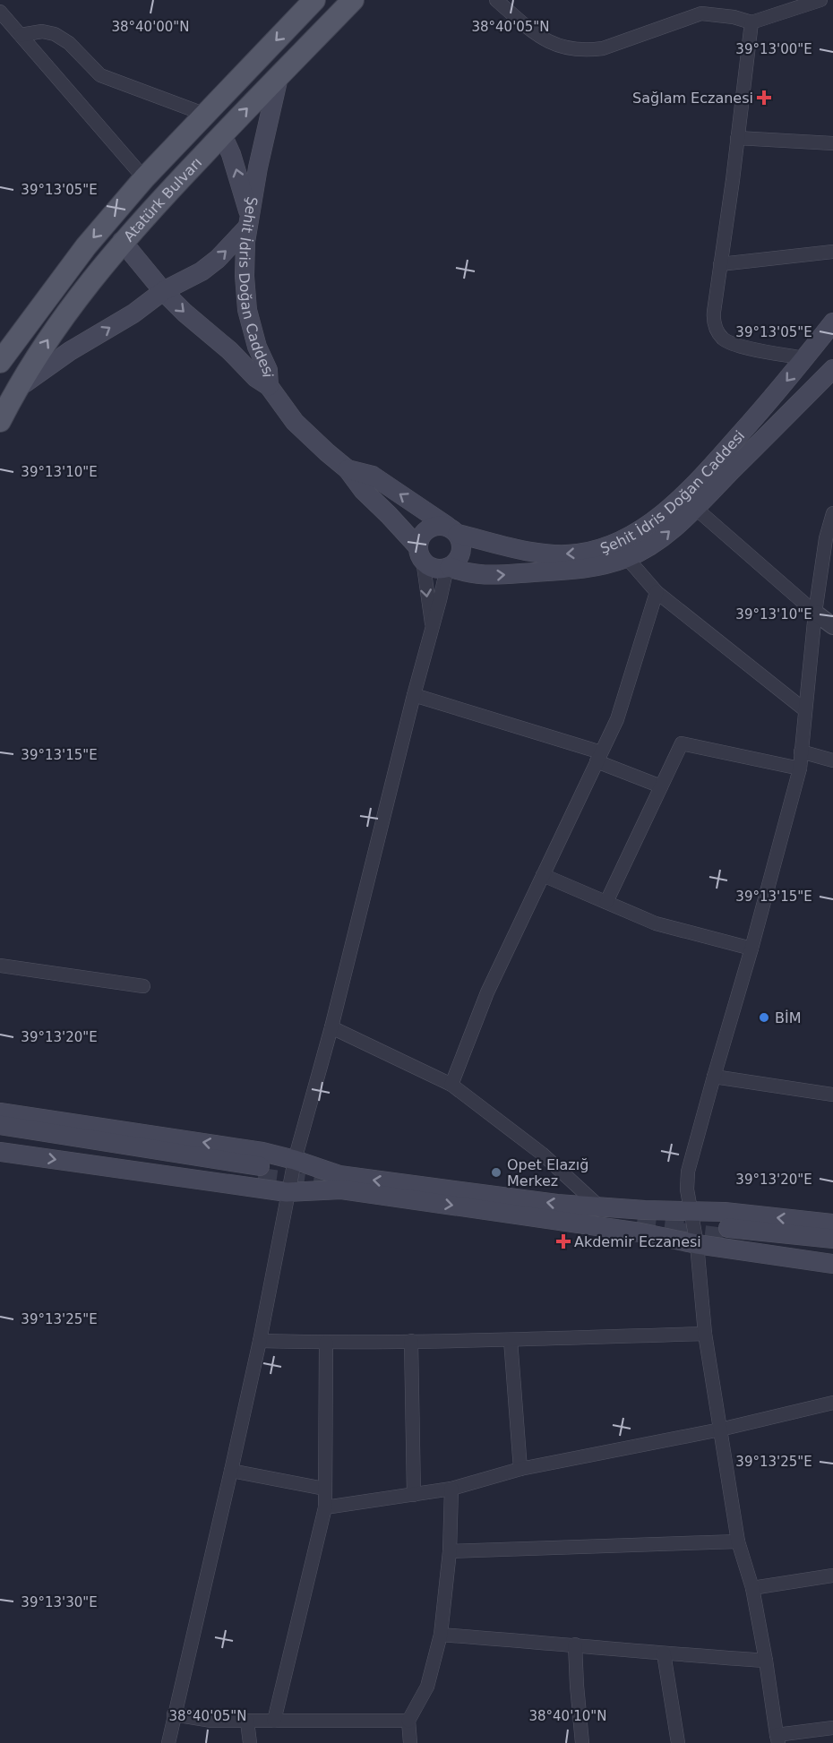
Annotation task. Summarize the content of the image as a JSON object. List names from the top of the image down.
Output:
{
  "streets": {
    "main road": ["Atatürk Bulvarı", "Şehit İdris Doğan Caddesi"]
  },
  "crossings": [
    ["Atatürk Bulvarı", "Şehit İdris Doğan Caddesi"]
  ],
  "places": {
    "health": ["Sağlam Eczanesi", "Akdemir Eczanesi"],
    "other": ["BİM", "Opet Elazığ Merkez"]
  },
  "coordinates": [
    "38°40'00\"N",
    "38°40'05\"N",
    "39°13'00\"E",
    "39°13'05\"E",
    "39°13'10\"E",
    "39°13'15\"E",
    "39°13'20\"E",
    "39°13'25\"E",
    "39°13'30\"E",
    "38°40'10\"N"
  ]
}
